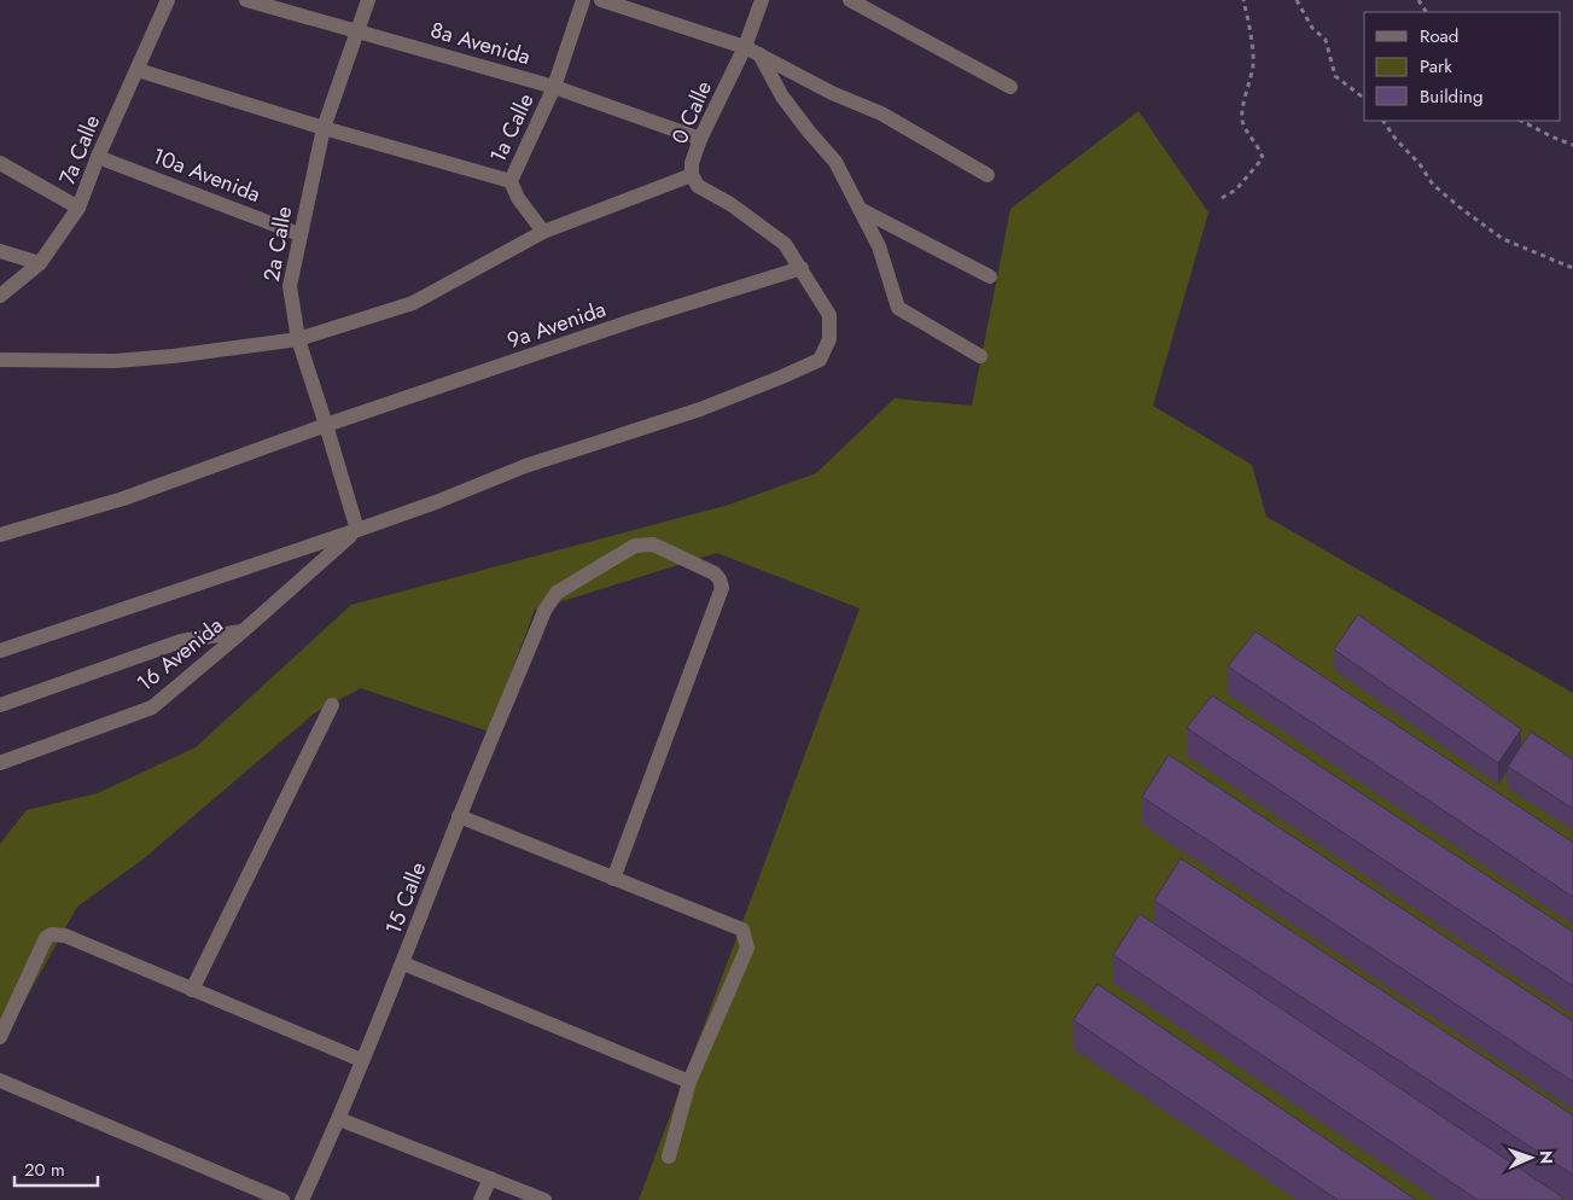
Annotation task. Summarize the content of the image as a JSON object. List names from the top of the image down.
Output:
{
  "streets": {
    "street": [
      "8a Avenida",
      "0 Calle",
      "1a Calle",
      "7a Calle",
      "10a Avenida",
      "2a Calle",
      "9a Avenida",
      "16 Avenida",
      "15 Calle"
    ]
  },
  "crossings": [
    ["8a Avenida", "0 Calle"],
    ["8a Avenida", "1a Calle"],
    ["8a Avenida", "2a Calle"],
    ["0 Calle", "2a Calle"],
    ["0 Calle", "9a Avenida"],
    ["0 Calle", "16 Avenida"],
    ["7a Calle", "10a Avenida"],
    ["10a Avenida", "2a Calle"],
    ["2a Calle", "9a Avenida"],
    ["2a Calle", "16 Avenida"]
  ],
  "legend": ["Road", "Park", "Building"],
  "scale_bar": "20 m",
  "north": "right"
}
